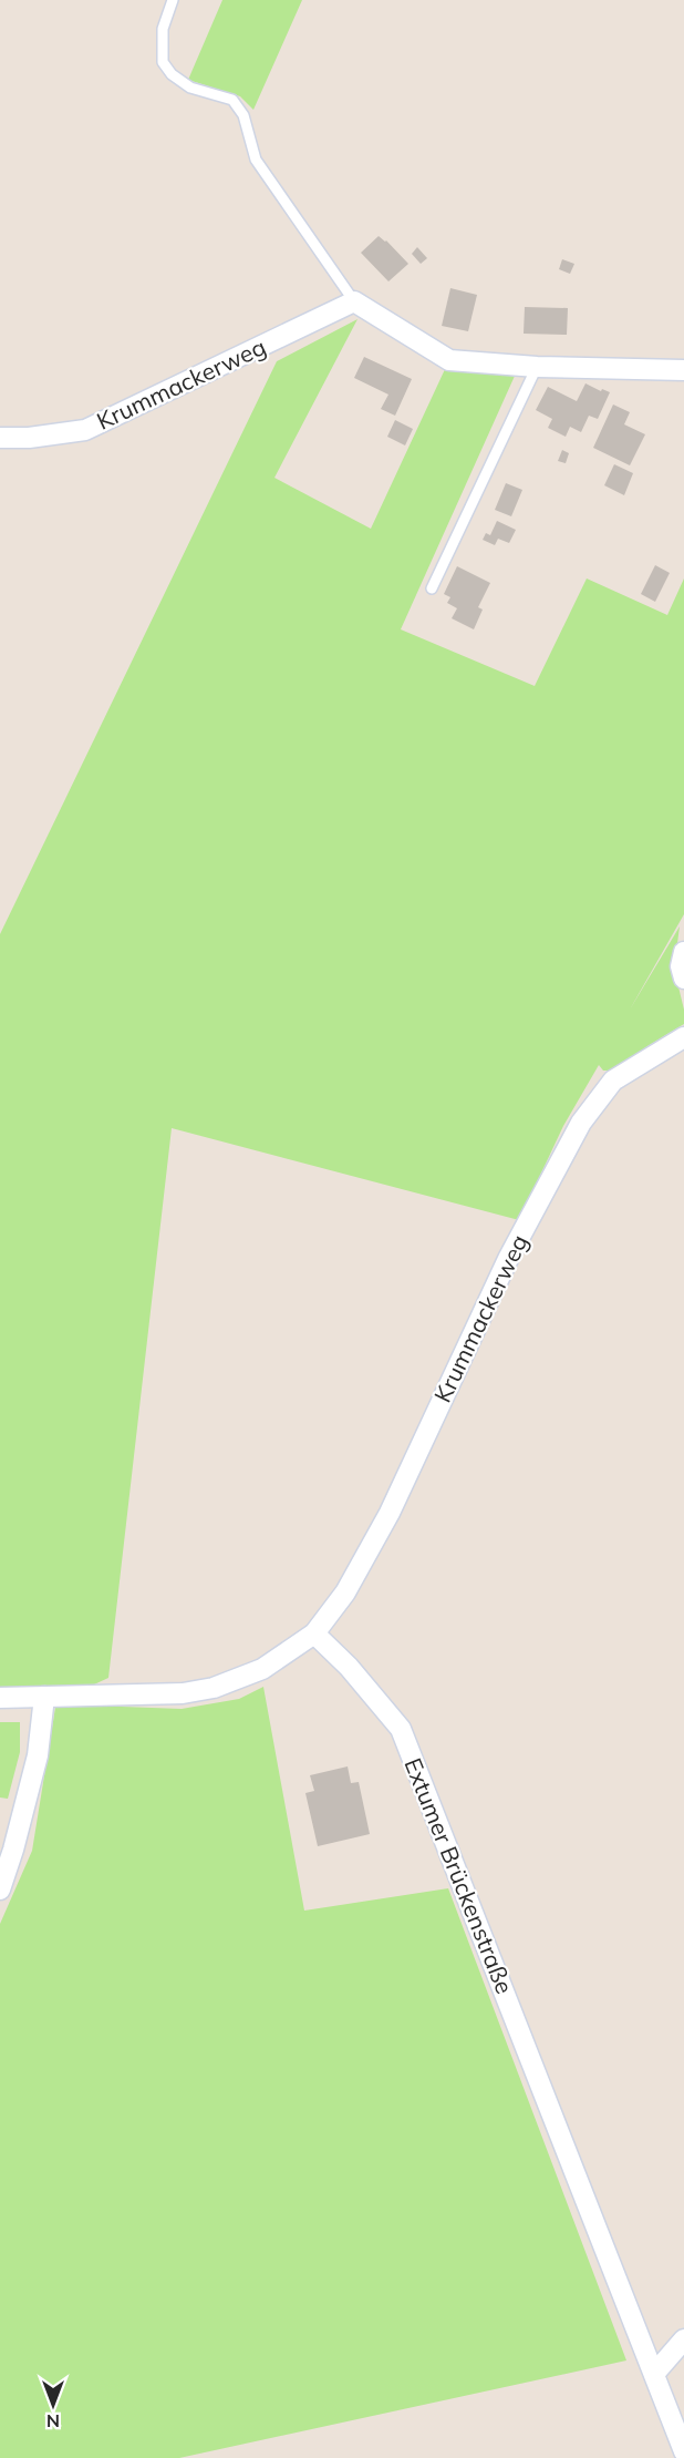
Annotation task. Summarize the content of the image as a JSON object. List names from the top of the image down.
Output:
{
  "streets": {
    "street": ["Krummackerweg", "Extumer Brückenstraße"]
  },
  "crossings": [
    ["Krummackerweg", "Extumer Brückenstraße"]
  ],
  "north": "bottom"
}
